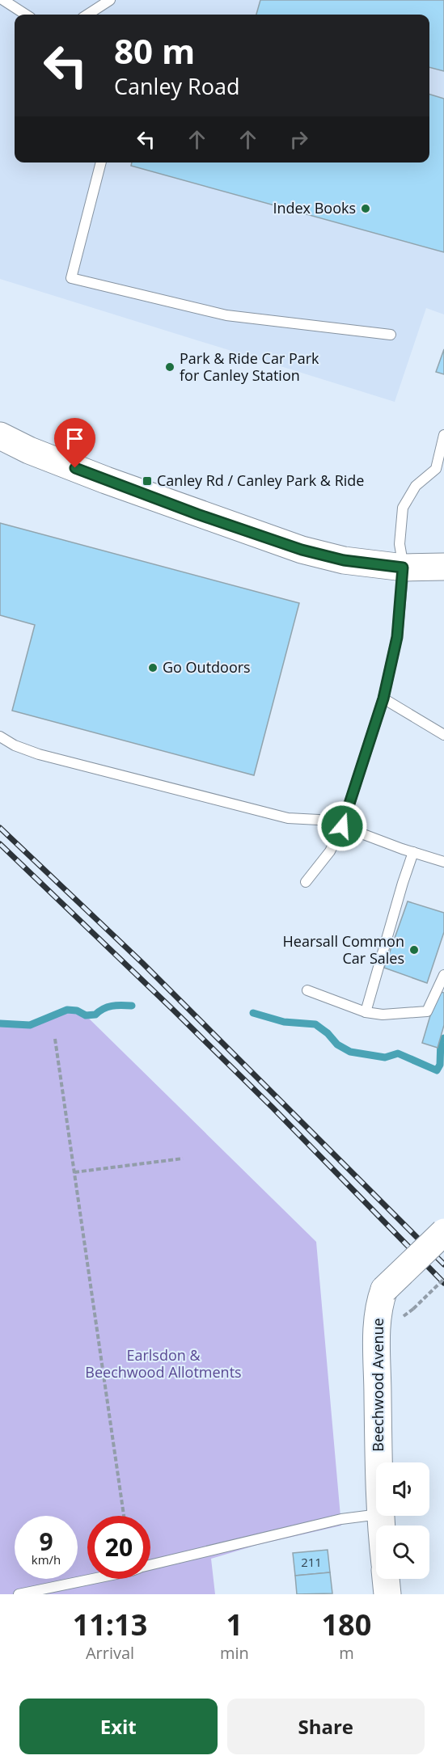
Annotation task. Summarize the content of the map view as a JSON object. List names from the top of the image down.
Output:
{
  "streets": {
    "street": ["Beechwood Avenue"]
  },
  "parks": ["Earlsdon & Beechwood Allotments"],
  "places": {
    "other": [
      "Index Books",
      "Park & Ride Car Park for Canley Station",
      "Go Outdoors",
      "Hearsall Common Car Sales"
    ],
    "transit": ["Canley Rd / Canley Park & Ride"]
  },
  "house_numbers": ["211"],
  "page": {
    "turn": ["80 m", "Canley Road"],
    "speed": "9 km/h",
    "limit": "20",
    "eta": [
      "11:13",
      "Arrival",
      "1",
      "min",
      "180",
      "m"
    ],
    "buttons": ["Exit", "Share"]
  }
}
